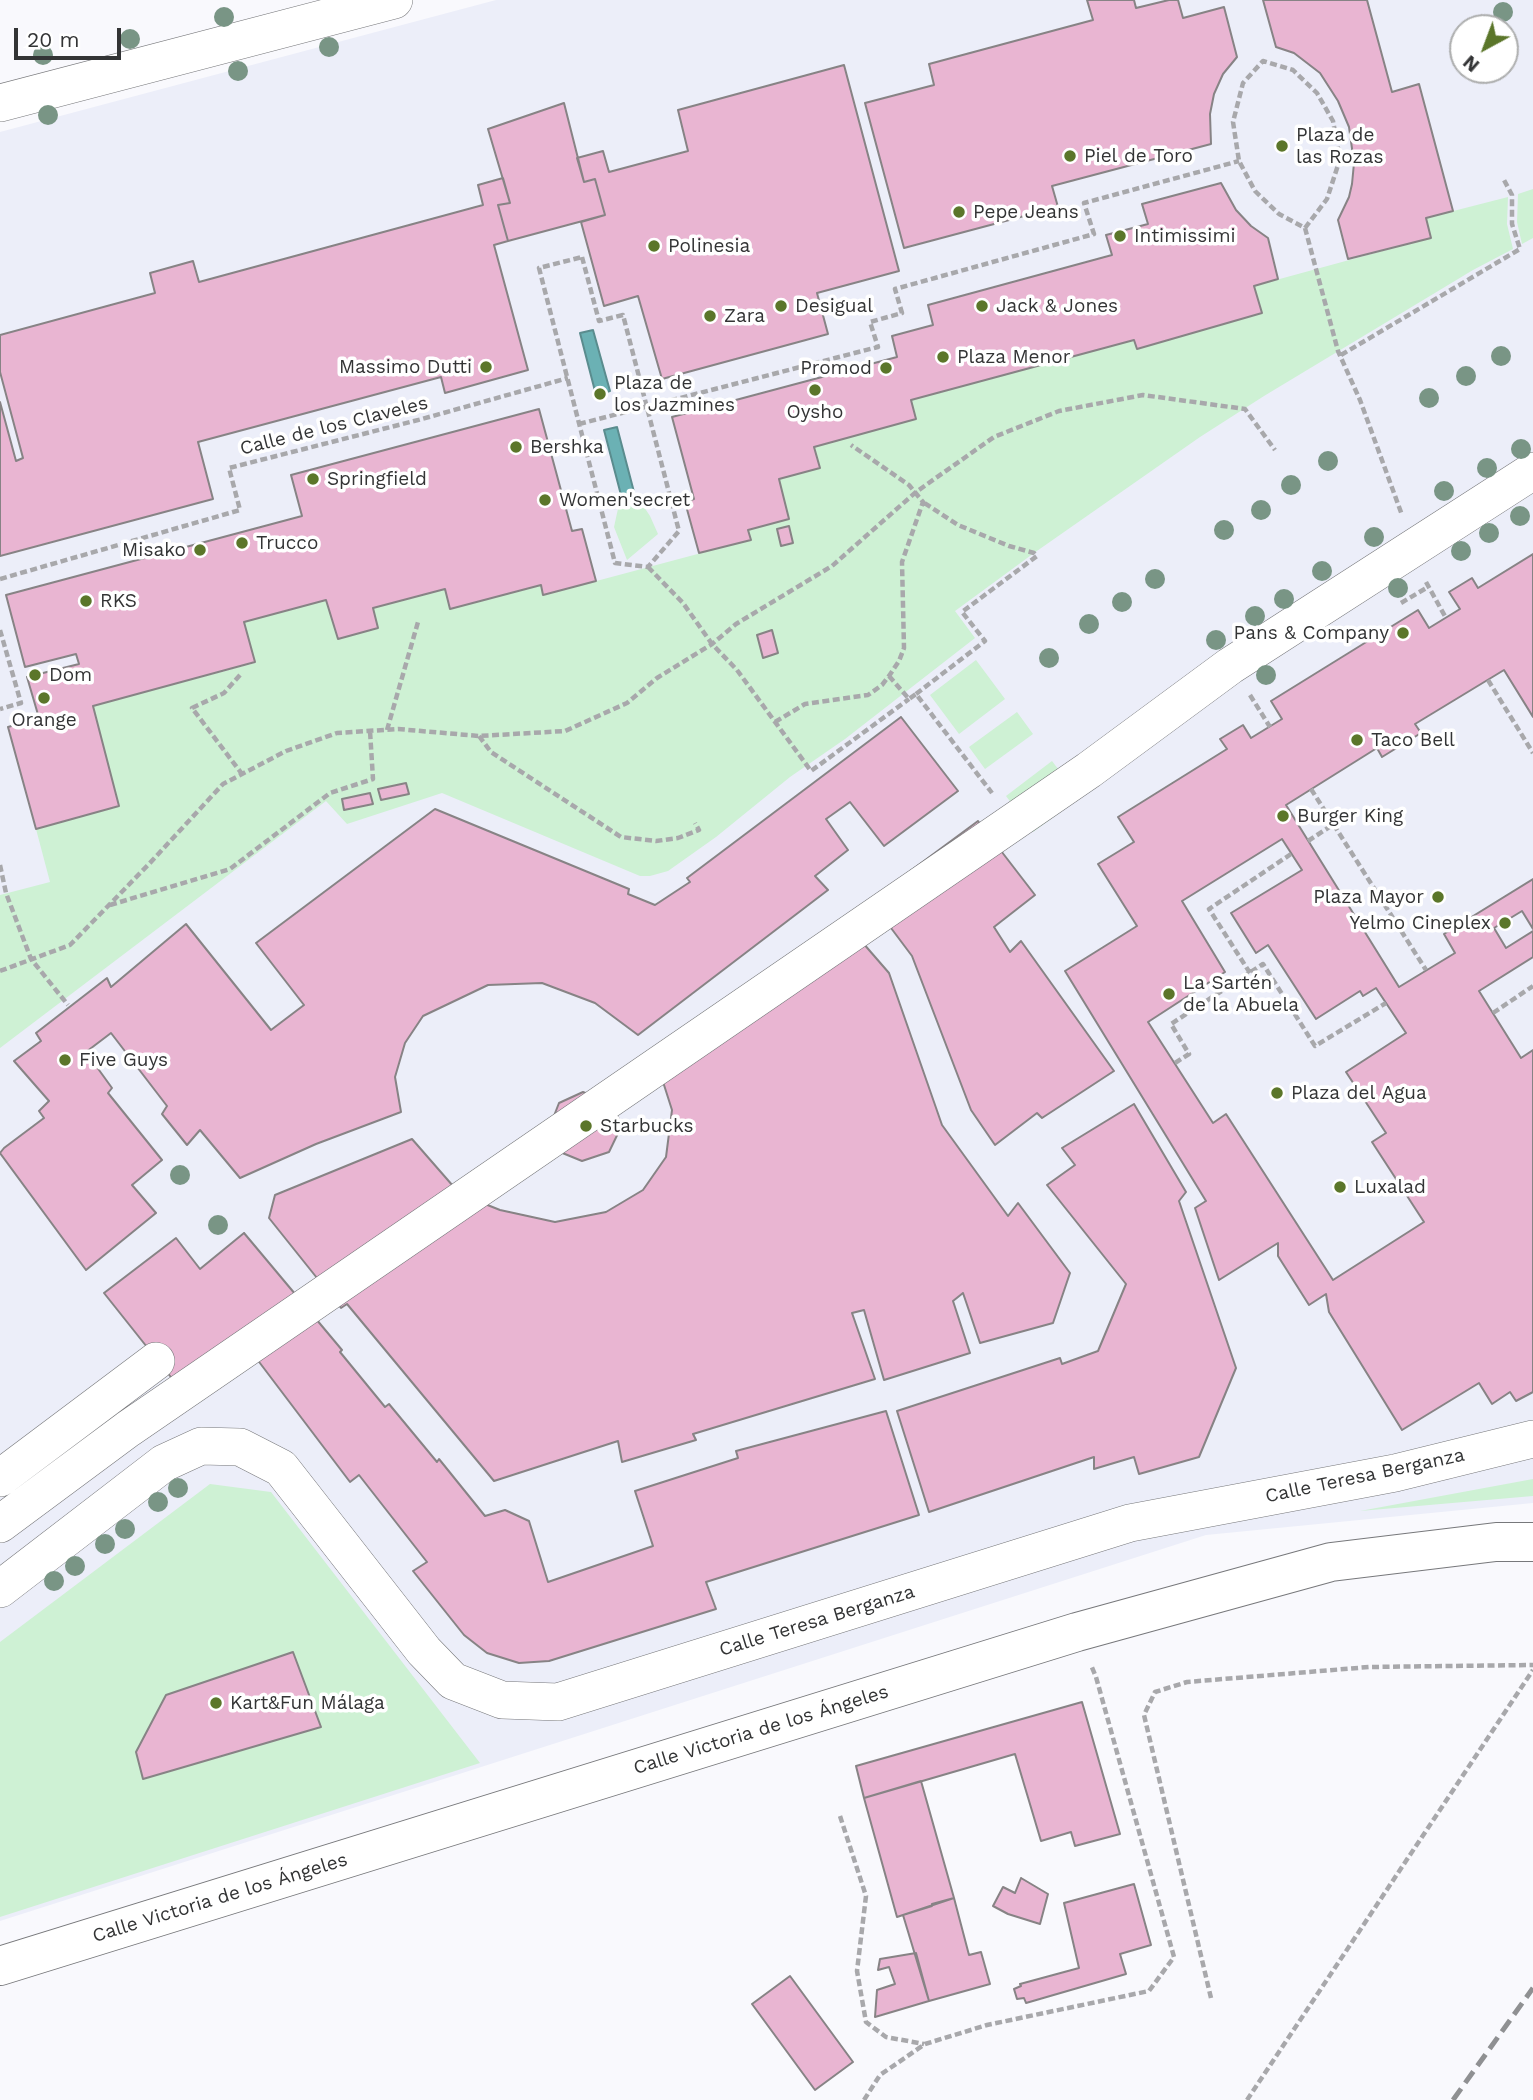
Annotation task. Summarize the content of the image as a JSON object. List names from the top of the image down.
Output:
{
  "streets": {
    "main road": ["Calle Victoria de los Ángeles"],
    "street": ["Calle Teresa Berganza"],
    "path": ["Calle de los Claveles"]
  },
  "places": [
    "Plaza de las Rozas",
    "Piel de Toro",
    "Pepe Jeans",
    "Intimissimi",
    "Polinesia",
    "Desigual",
    "Jack & Jones",
    "Zara",
    "Plaza Menor",
    "Massimo Dutti",
    "Promod",
    "Oysho",
    "Plaza de los Jazmines",
    "Bershka",
    "Springfield",
    "Women'secret",
    "Trucco",
    "Misako",
    "RKS",
    "Pans & Company",
    "Dom",
    "Orange",
    "Taco Bell",
    "Burger King",
    "Plaza Mayor",
    "Yelmo Cineplex",
    "La Sartén de la Abuela",
    "Five Guys",
    "Plaza del Agua",
    "Starbucks",
    "Luxalad",
    "Kart&Fun Málaga"
  ],
  "scale_bar": "20 m",
  "north": "bottom left"
}
